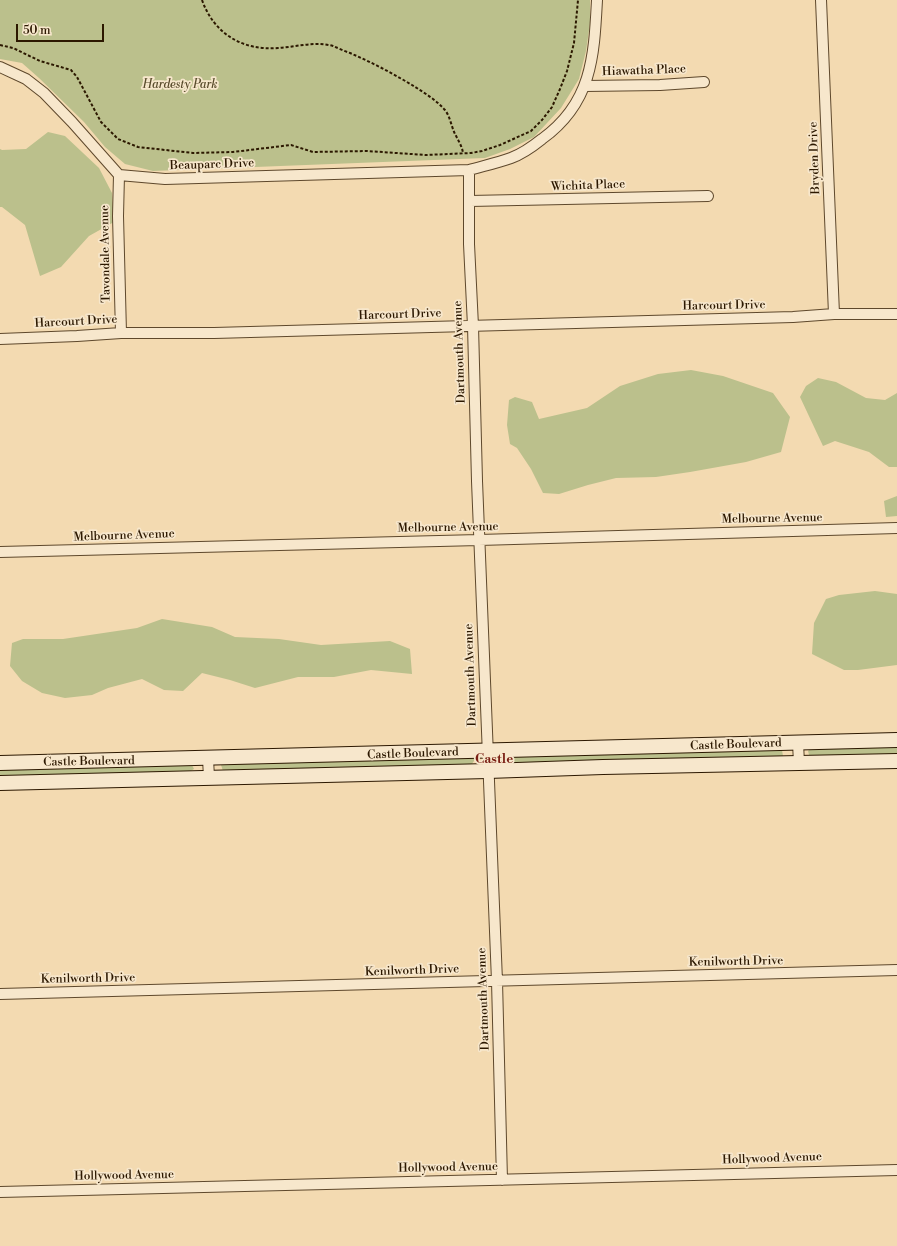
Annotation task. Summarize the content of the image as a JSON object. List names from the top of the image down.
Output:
{
  "streets": {
    "street": [
      "Hiawatha Place",
      "Bryden Drive",
      "Beauparc Drive",
      "Wichita Place",
      "Tavondale Avenue",
      "Harcourt Drive",
      "Dartmouth Avenue",
      "Melbourne Avenue",
      "Castle Boulevard",
      "Kenilworth Drive",
      "Hollywood Avenue"
    ]
  },
  "crossings": [
    ["Hiawatha Place", "Beauparc Drive"],
    ["Bryden Drive", "Harcourt Drive"],
    ["Beauparc Drive", "Tavondale Avenue"],
    ["Beauparc Drive", "Dartmouth Avenue"],
    ["Wichita Place", "Dartmouth Avenue"],
    ["Tavondale Avenue", "Harcourt Drive"],
    ["Harcourt Drive", "Dartmouth Avenue"],
    ["Dartmouth Avenue", "Melbourne Avenue"],
    ["Dartmouth Avenue", "Castle Boulevard"],
    ["Dartmouth Avenue", "Kenilworth Drive"],
    ["Dartmouth Avenue", "Hollywood Avenue"]
  ],
  "districts": ["Castle"],
  "parks": ["Hardesty Park"],
  "scale_bar": "50 m"
}
